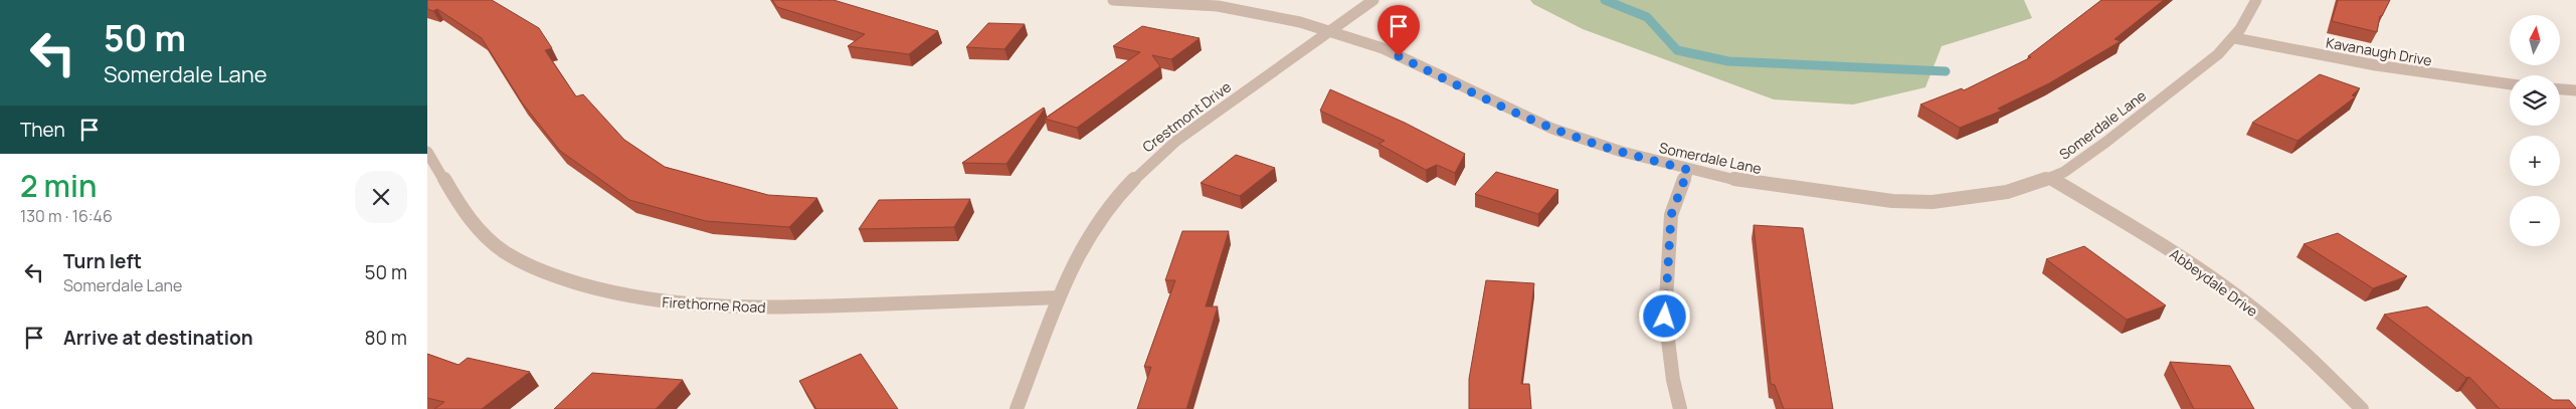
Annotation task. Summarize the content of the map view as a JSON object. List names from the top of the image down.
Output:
{
  "streets": {
    "street": [
      "Kavanaugh Drive",
      "Crestmont Drive",
      "Somerdale Lane",
      "Abbeydale Drive",
      "Firethorne Road"
    ]
  },
  "crossings": [
    ["Kavanaugh Drive", "Somerdale Lane"],
    ["Crestmont Drive", "Somerdale Lane"],
    ["Crestmont Drive", "Firethorne Road"],
    ["Somerdale Lane", "Abbeydale Drive"]
  ],
  "north": "top",
  "page": {
    "turn": ["50 m", "Somerdale Lane"],
    "map_buttons": ["+", "−"],
    "then": "Then",
    "heading": ["2 min", "130 m · 16:46"],
    "list": [
      {
        "name": "Turn left",
        "note": "Somerdale Lane",
        "value": "50 m"
      },
      {
        "name": "Arrive at destination",
        "value": "80 m"
      }
    ]
  }
}
